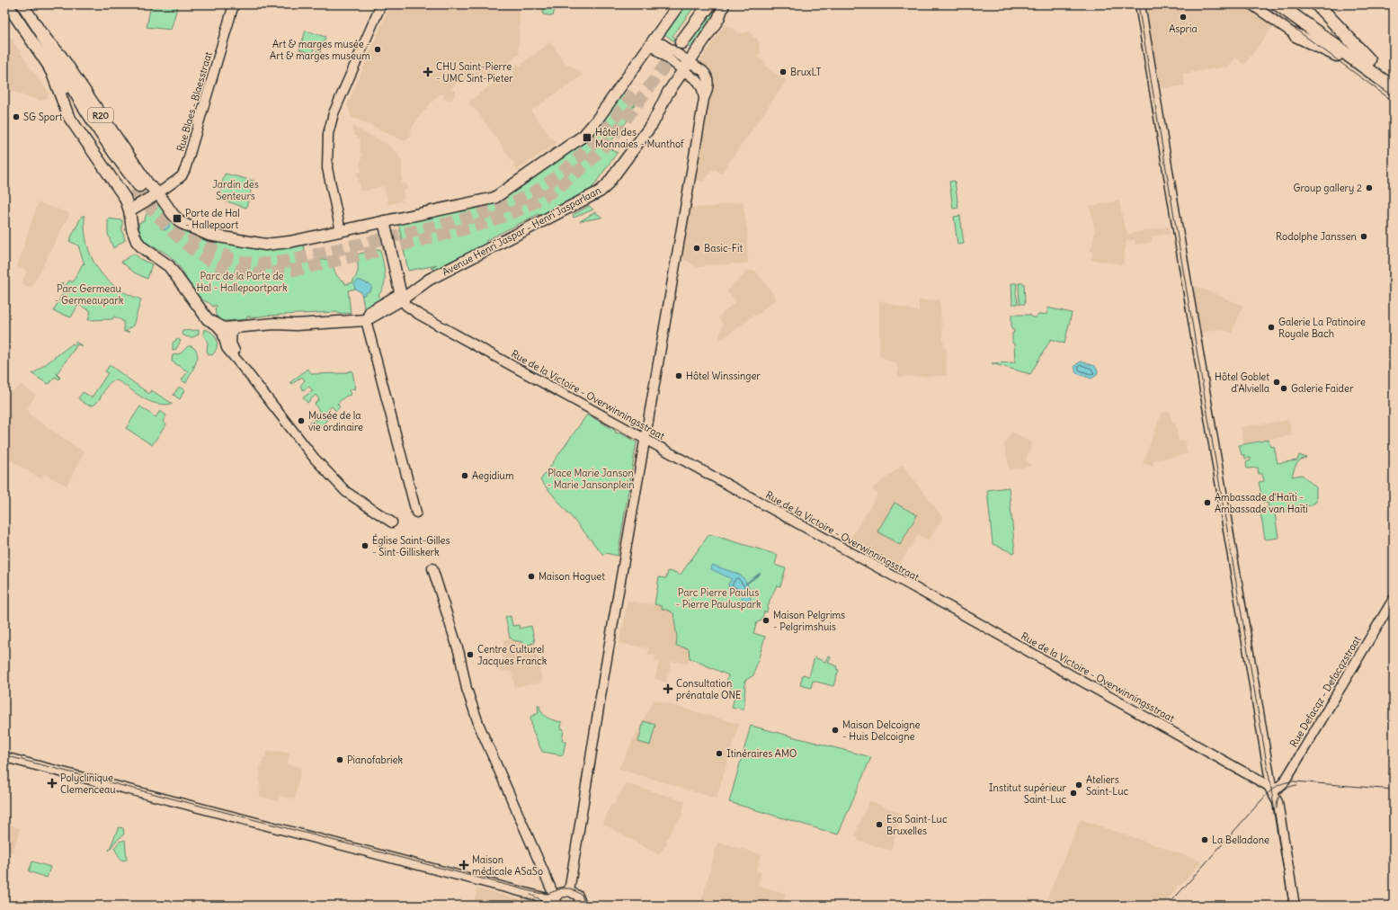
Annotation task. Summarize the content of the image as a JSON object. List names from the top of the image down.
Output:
{
  "streets": {
    "highway": ["R20"],
    "main road": [
      "Rue Blaes - Blaesstraat",
      "Avenue Henri Jaspar - Henri Jasparlaan",
      "Rue de la Victoire - Overwinningsstraat",
      "Rue Defacqz - Defacqzstraat"
    ]
  },
  "crossings": [
    ["Rue Blaes - Blaesstraat", "R20"],
    ["Avenue Henri Jaspar - Henri Jasparlaan", "Rue de la Victoire - Overwinningsstraat"],
    ["Rue de la Victoire - Overwinningsstraat", "Rue Defacqz - Defacqzstraat"]
  ],
  "parks": [
    "Jardin des Senteurs",
    "Parc de la Porte de Hal - Hallepoortpark",
    "Parc Germeau - Germeaupark",
    "Place Marie Janson - Marie Jansonplein",
    "Parc Pierre Paulus - Pierre Pauluspark"
  ],
  "places": {
    "other": [
      "Aspria",
      "Art & marges musée - Art & marges museum",
      "BruxLT",
      "SG Sport",
      "Group gallery 2",
      "Rodolphe Janssen",
      "Basic-Fit",
      "Galerie La Patinoire Royale Bach",
      "Hôtel Winssinger",
      "Hôtel Goblet d'Alviella",
      "Galerie Faider",
      "Musée de la vie ordinaire",
      "Aegidium",
      "Ambassade d'Haïti - Ambassade van Haïti",
      "Église Saint-Gilles - Sint-Gilliskerk",
      "Maison Hoguet",
      "Maison Pelgrims - Pelgrimshuis",
      "Centre Culturel Jacques Franck",
      "Maison Delcoigne - Huis Delcoigne",
      "Itinéraires AMO",
      "Pianofabriek",
      "Ateliers Saint-Luc",
      "Institut supérieur Saint-Luc",
      "Esa Saint-Luc Bruxelles",
      "La Belladone"
    ],
    "health": [
      "CHU Saint-Pierre - UMC Sint-Pieter",
      "Consultation prénatale ONE",
      "Polyclinique Clemenceau",
      "Maison médicale ASaSo"
    ],
    "transit": ["Hôtel des Monnaies - Munthof", "Porte de Hal - Hallepoort"]
  }
}
